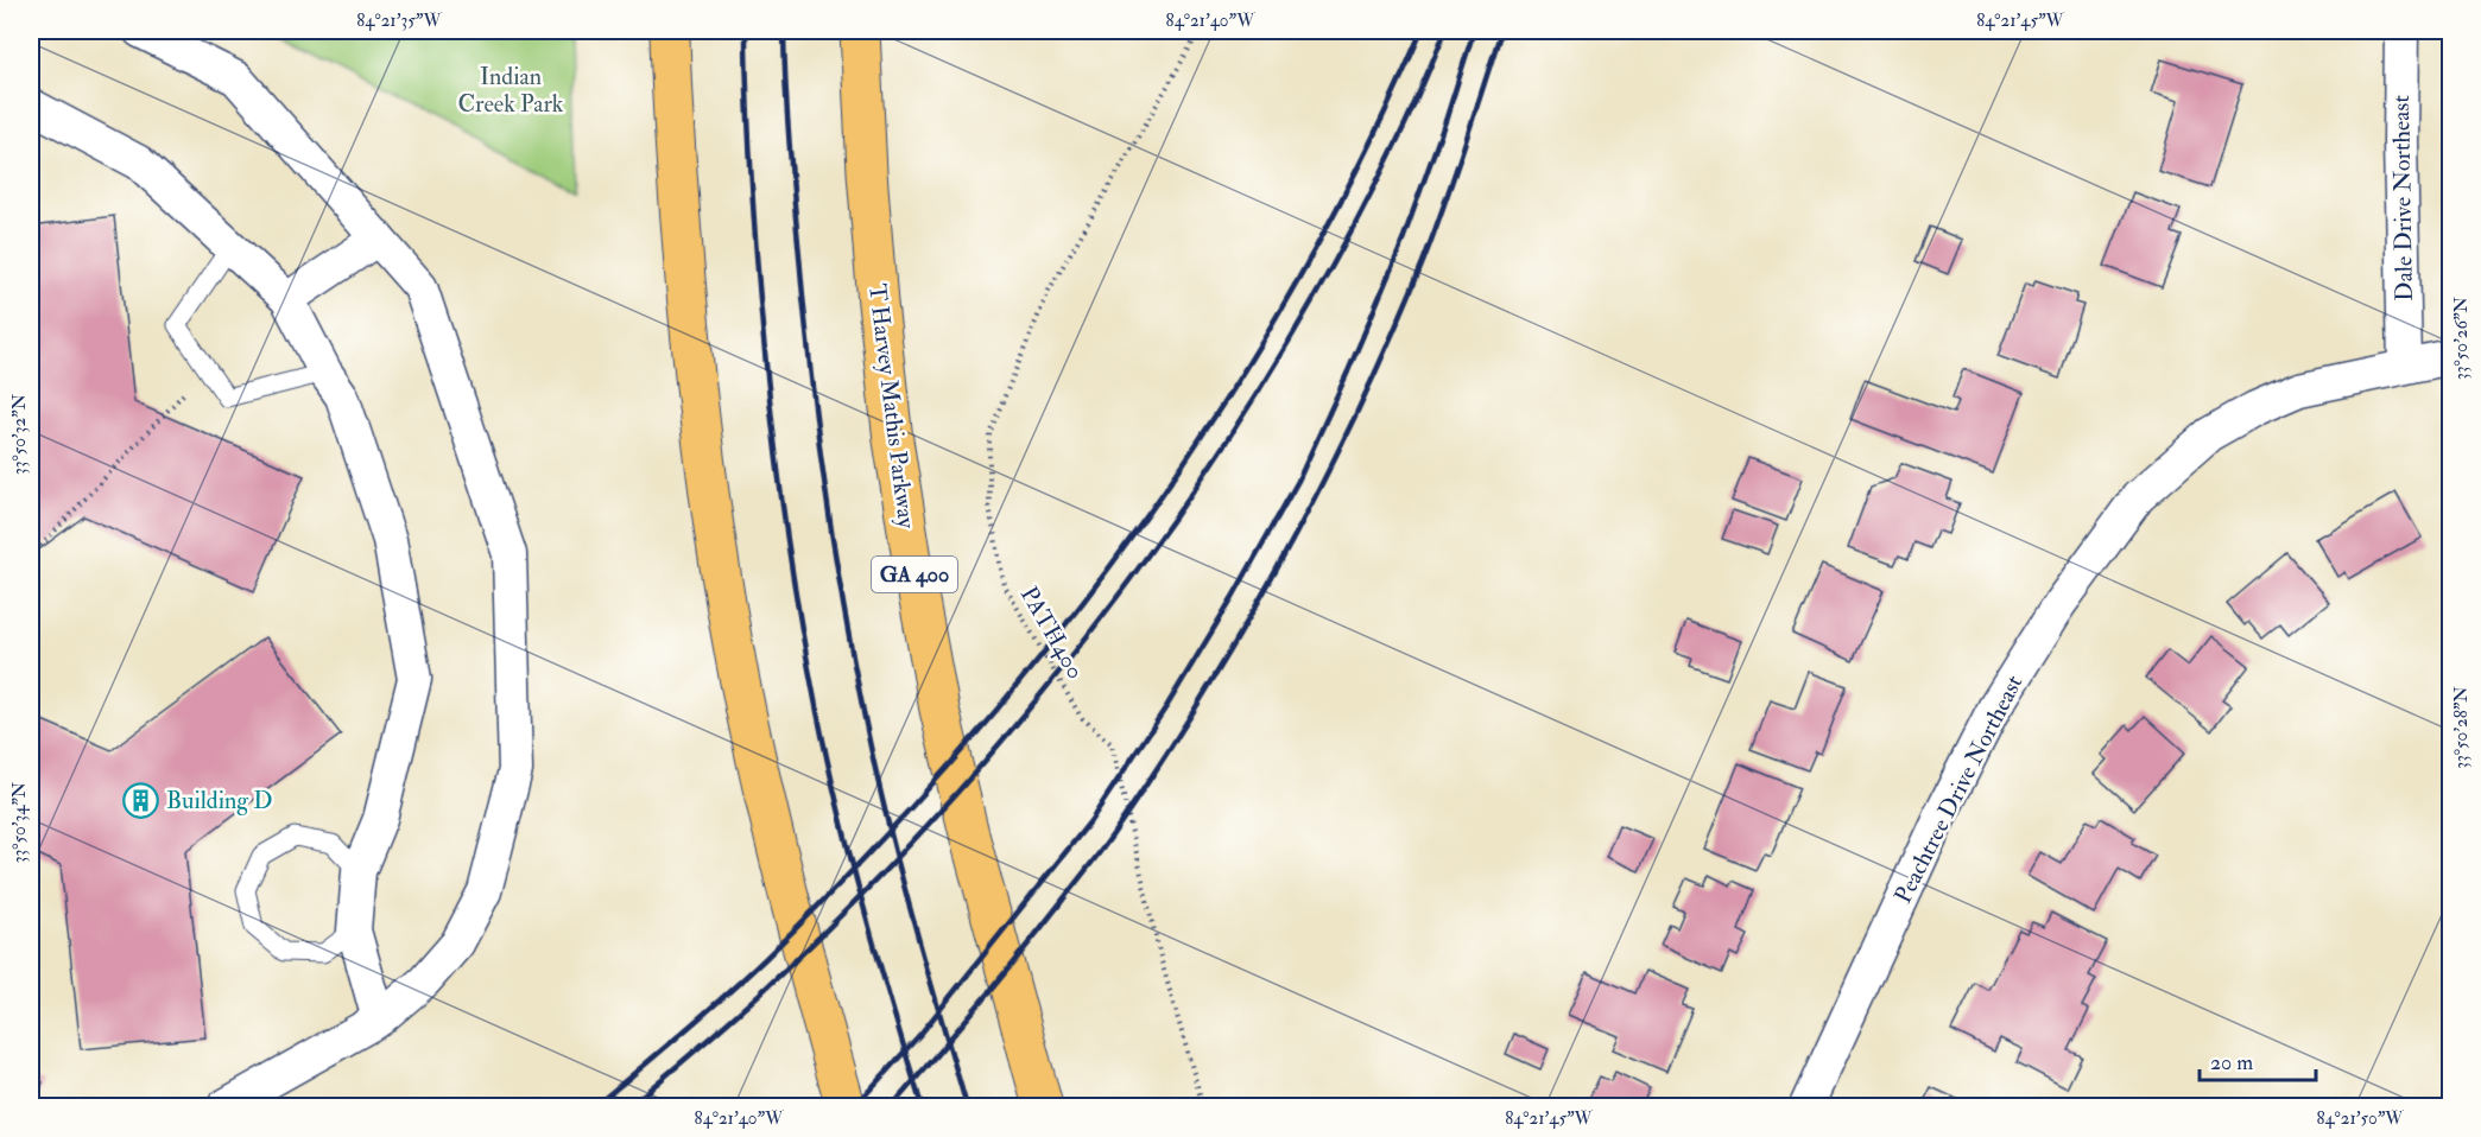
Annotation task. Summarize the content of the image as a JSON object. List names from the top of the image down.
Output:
{
  "streets": {
    "highway": ["T Harvey Mathis Parkway", "GA 400"],
    "street": ["Dale Drive Northeast", "Peachtree Drive Northeast"],
    "path": ["PATH400"]
  },
  "crossings": [
    ["Dale Drive Northeast", "Peachtree Drive Northeast"]
  ],
  "parks": ["Indian Creek Park"],
  "places": {
    "building": ["Building D"]
  },
  "scale_bar": "20 m",
  "coordinates": [
    "84°21'35\"W",
    "84°21'40\"W",
    "84°21'45\"W",
    "33°50'26\"N",
    "33°50'32\"N",
    "33°50'28\"N",
    "33°50'34\"N",
    "84°21'50\"W"
  ]
}
